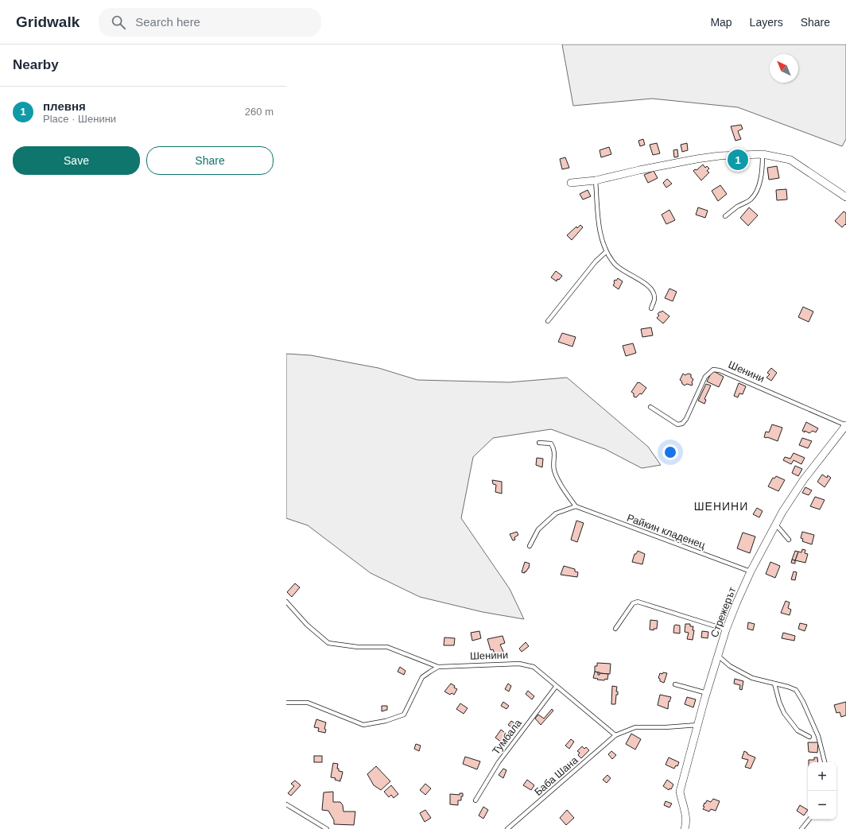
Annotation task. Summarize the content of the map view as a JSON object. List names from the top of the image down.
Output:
{
  "streets": {
    "street": ["Стрежерът"],
    "lane": [
      "Шенини",
      "Райкин кладенец",
      "Тумбала",
      "Баба Шана"
    ]
  },
  "crossings": [
    ["Шенини", "Стрежерът"],
    ["Шенини", "Тумбала"],
    ["Шенини", "Баба Шана"],
    ["Райкин кладенец", "Стрежерът"]
  ],
  "districts": ["ШЕНИНИ"],
  "north": "top left",
  "page": {
    "header": "Gridwalk",
    "search": "Search here",
    "nav": ["Map", "Layers", "Share"],
    "heading": "Nearby",
    "list": [
      {
        "mark": "1",
        "name": "плевня",
        "note": "Place · Шенини",
        "value": "260 m"
      }
    ],
    "buttons": ["Save", "Share"],
    "pins": "1",
    "map_buttons": ["+", "−"]
  }
}
